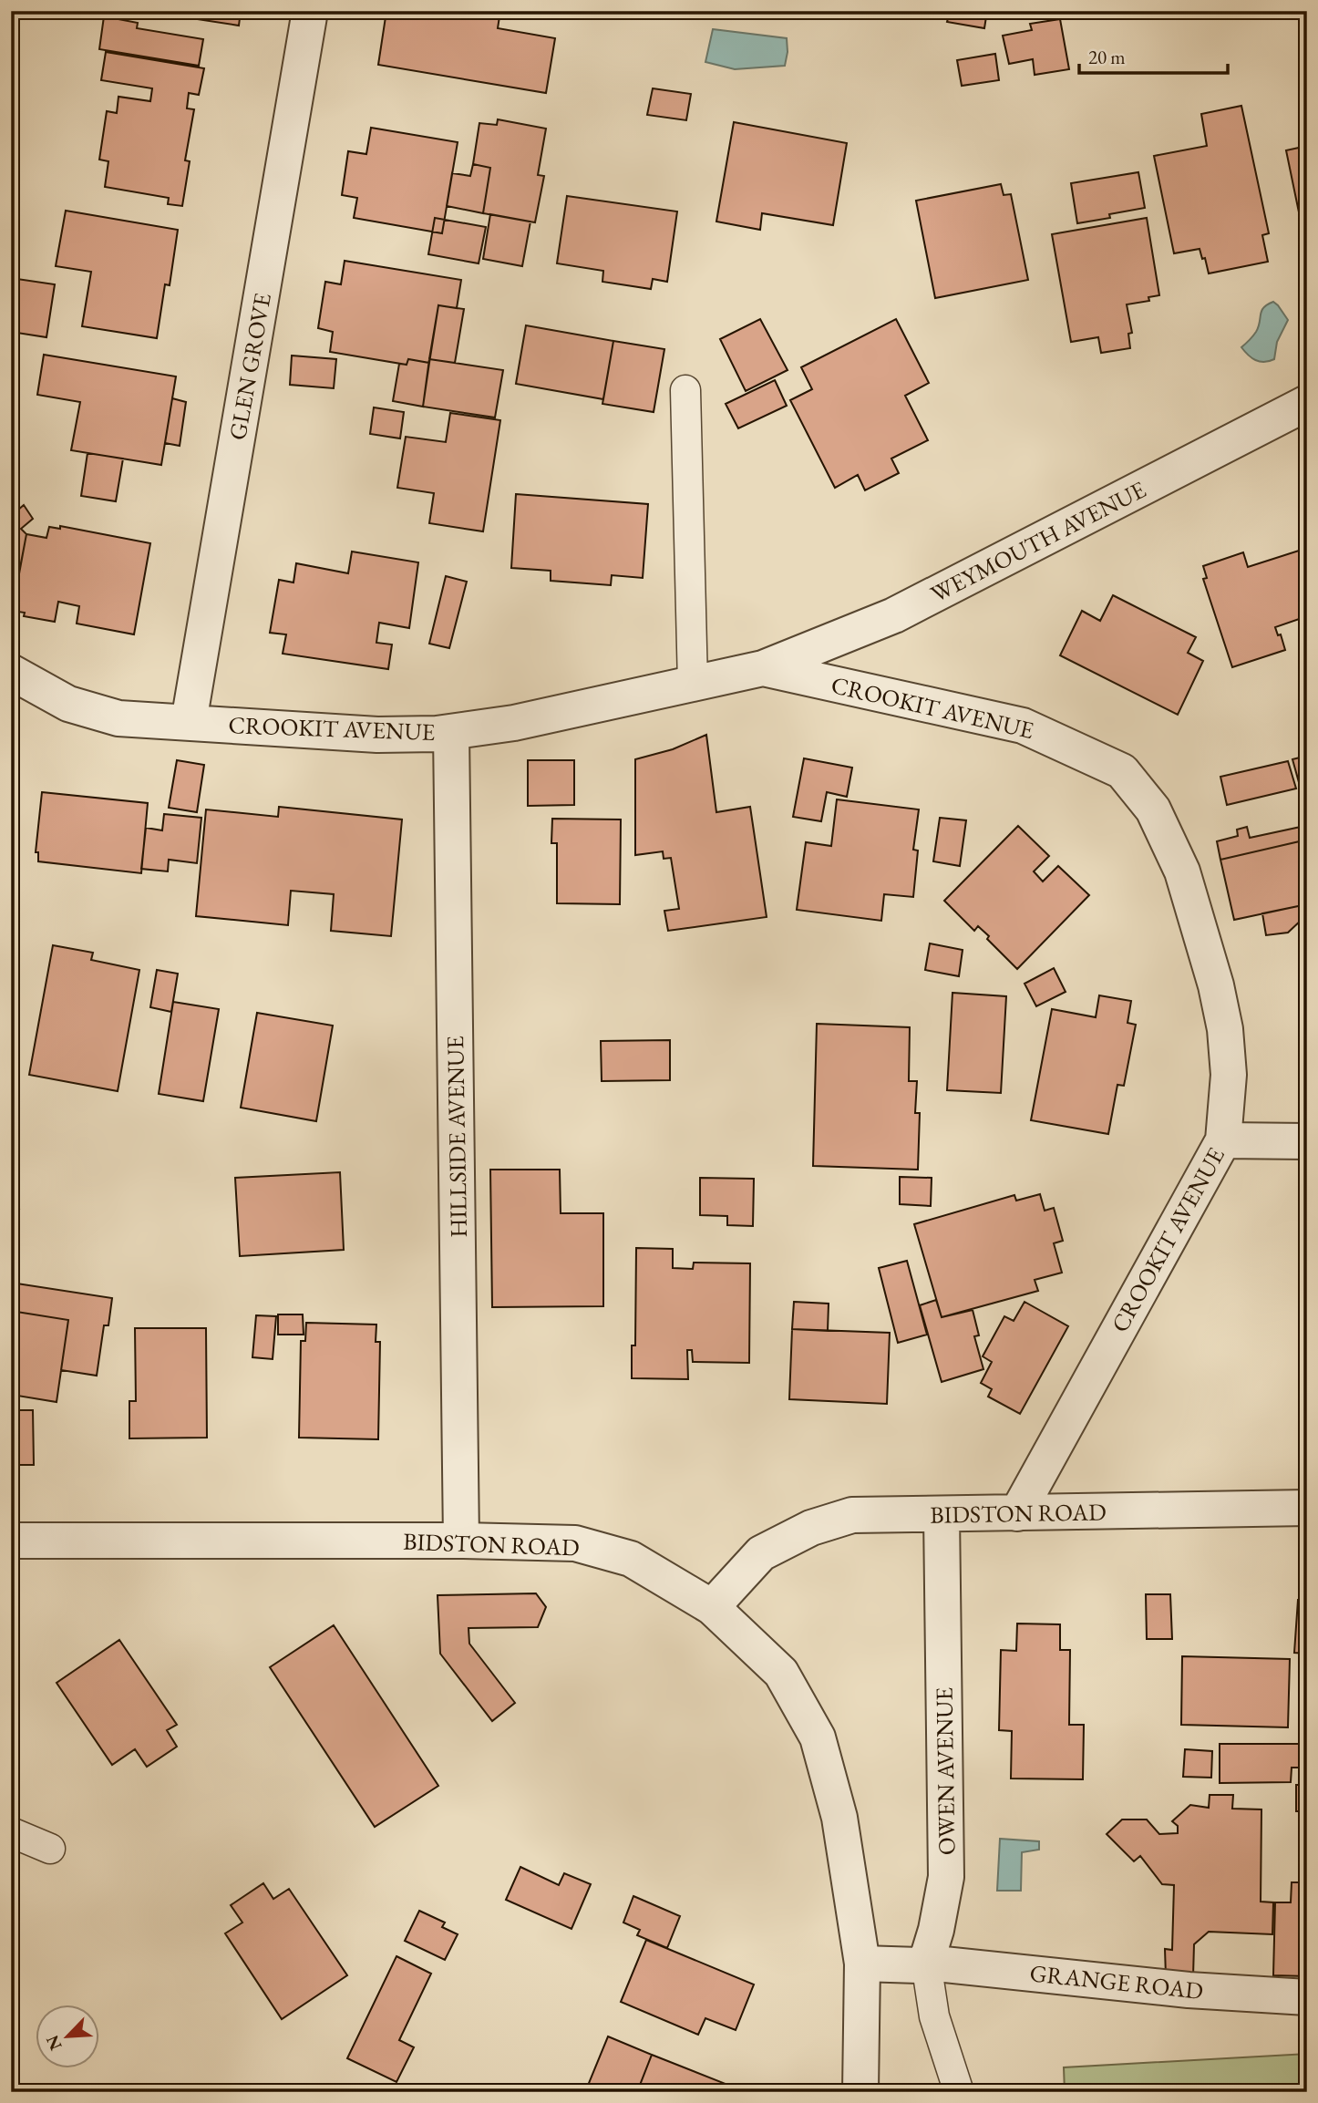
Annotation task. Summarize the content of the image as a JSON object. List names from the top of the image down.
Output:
{
  "streets": {
    "street": [
      "GLEN GROVE",
      "WEYMOUTH AVENUE",
      "CROOKIT AVENUE",
      "HILLSIDE AVENUE",
      "BIDSTON ROAD",
      "OWEN AVENUE",
      "GRANGE ROAD"
    ]
  },
  "crossings": [
    ["GLEN GROVE", "CROOKIT AVENUE"],
    ["WEYMOUTH AVENUE", "CROOKIT AVENUE"],
    ["CROOKIT AVENUE", "HILLSIDE AVENUE"],
    ["CROOKIT AVENUE", "BIDSTON ROAD"],
    ["HILLSIDE AVENUE", "BIDSTON ROAD"],
    ["BIDSTON ROAD", "OWEN AVENUE"],
    ["OWEN AVENUE", "GRANGE ROAD"]
  ],
  "scale_bar": "20 m",
  "north": "bottom left"
}
